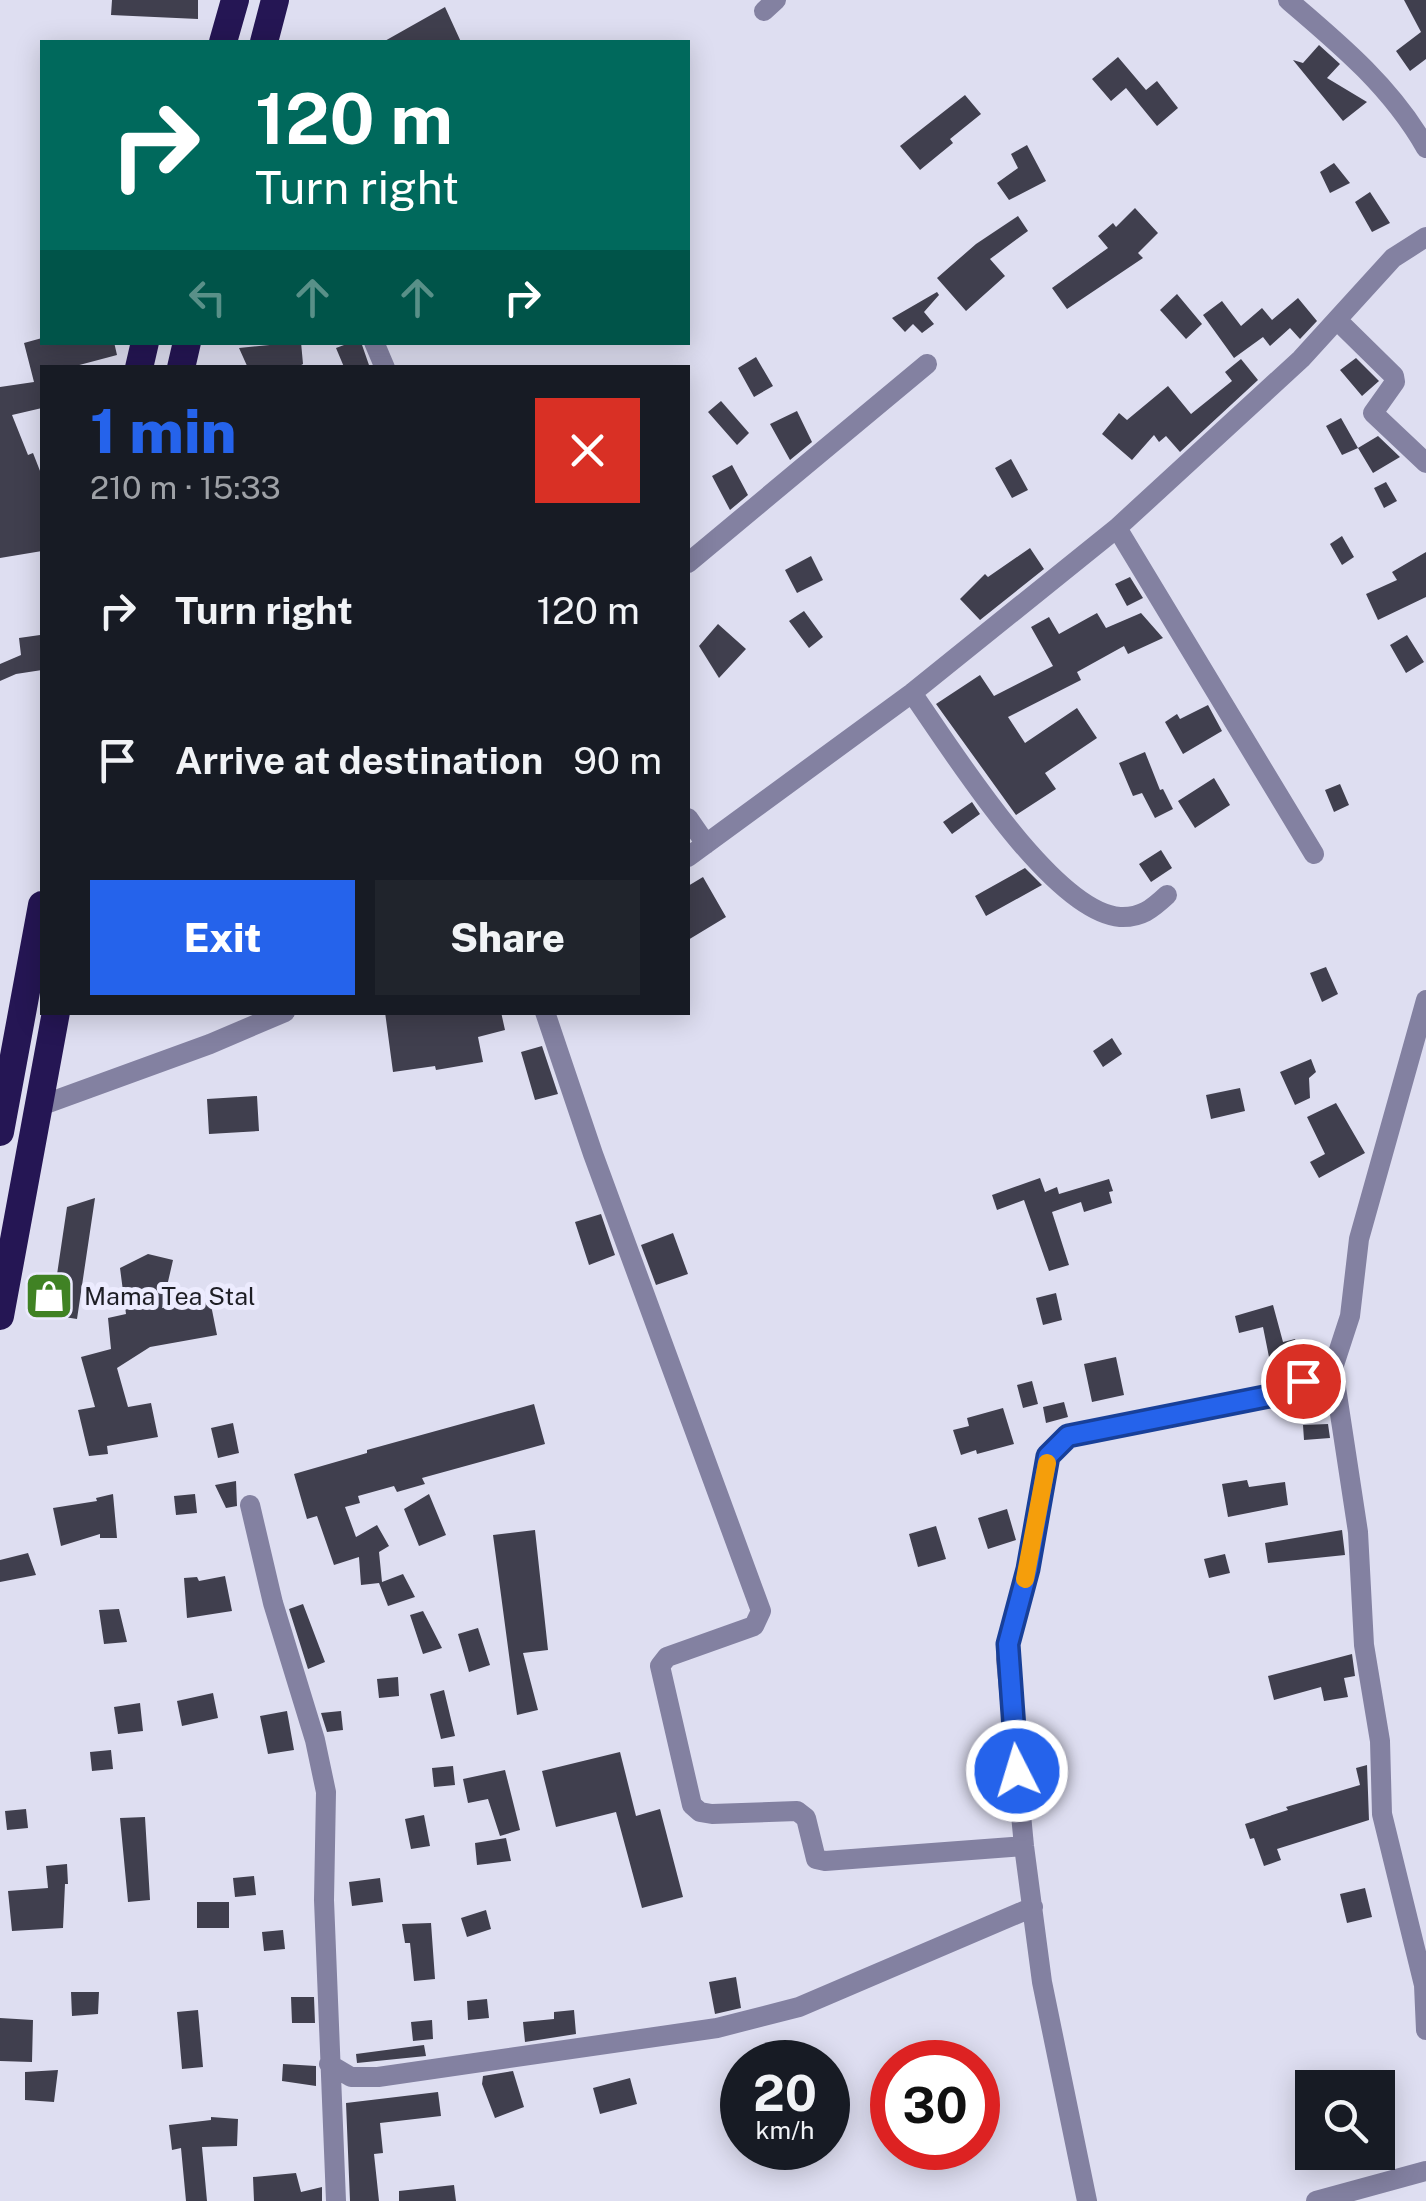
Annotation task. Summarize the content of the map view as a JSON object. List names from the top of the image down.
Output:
{
  "places": {
    "shop": ["Mama Tea Stal"]
  },
  "page": {
    "turn": ["120 m", "Turn right"],
    "heading": ["1 min", "210 m · 15:33"],
    "list": [
      {
        "name": "Turn right",
        "value": "120 m"
      },
      {
        "name": "Arrive at destination",
        "value": "90 m"
      }
    ],
    "buttons": ["Exit", "Share"],
    "speed": "20 km/h",
    "limit": "30"
  }
}
